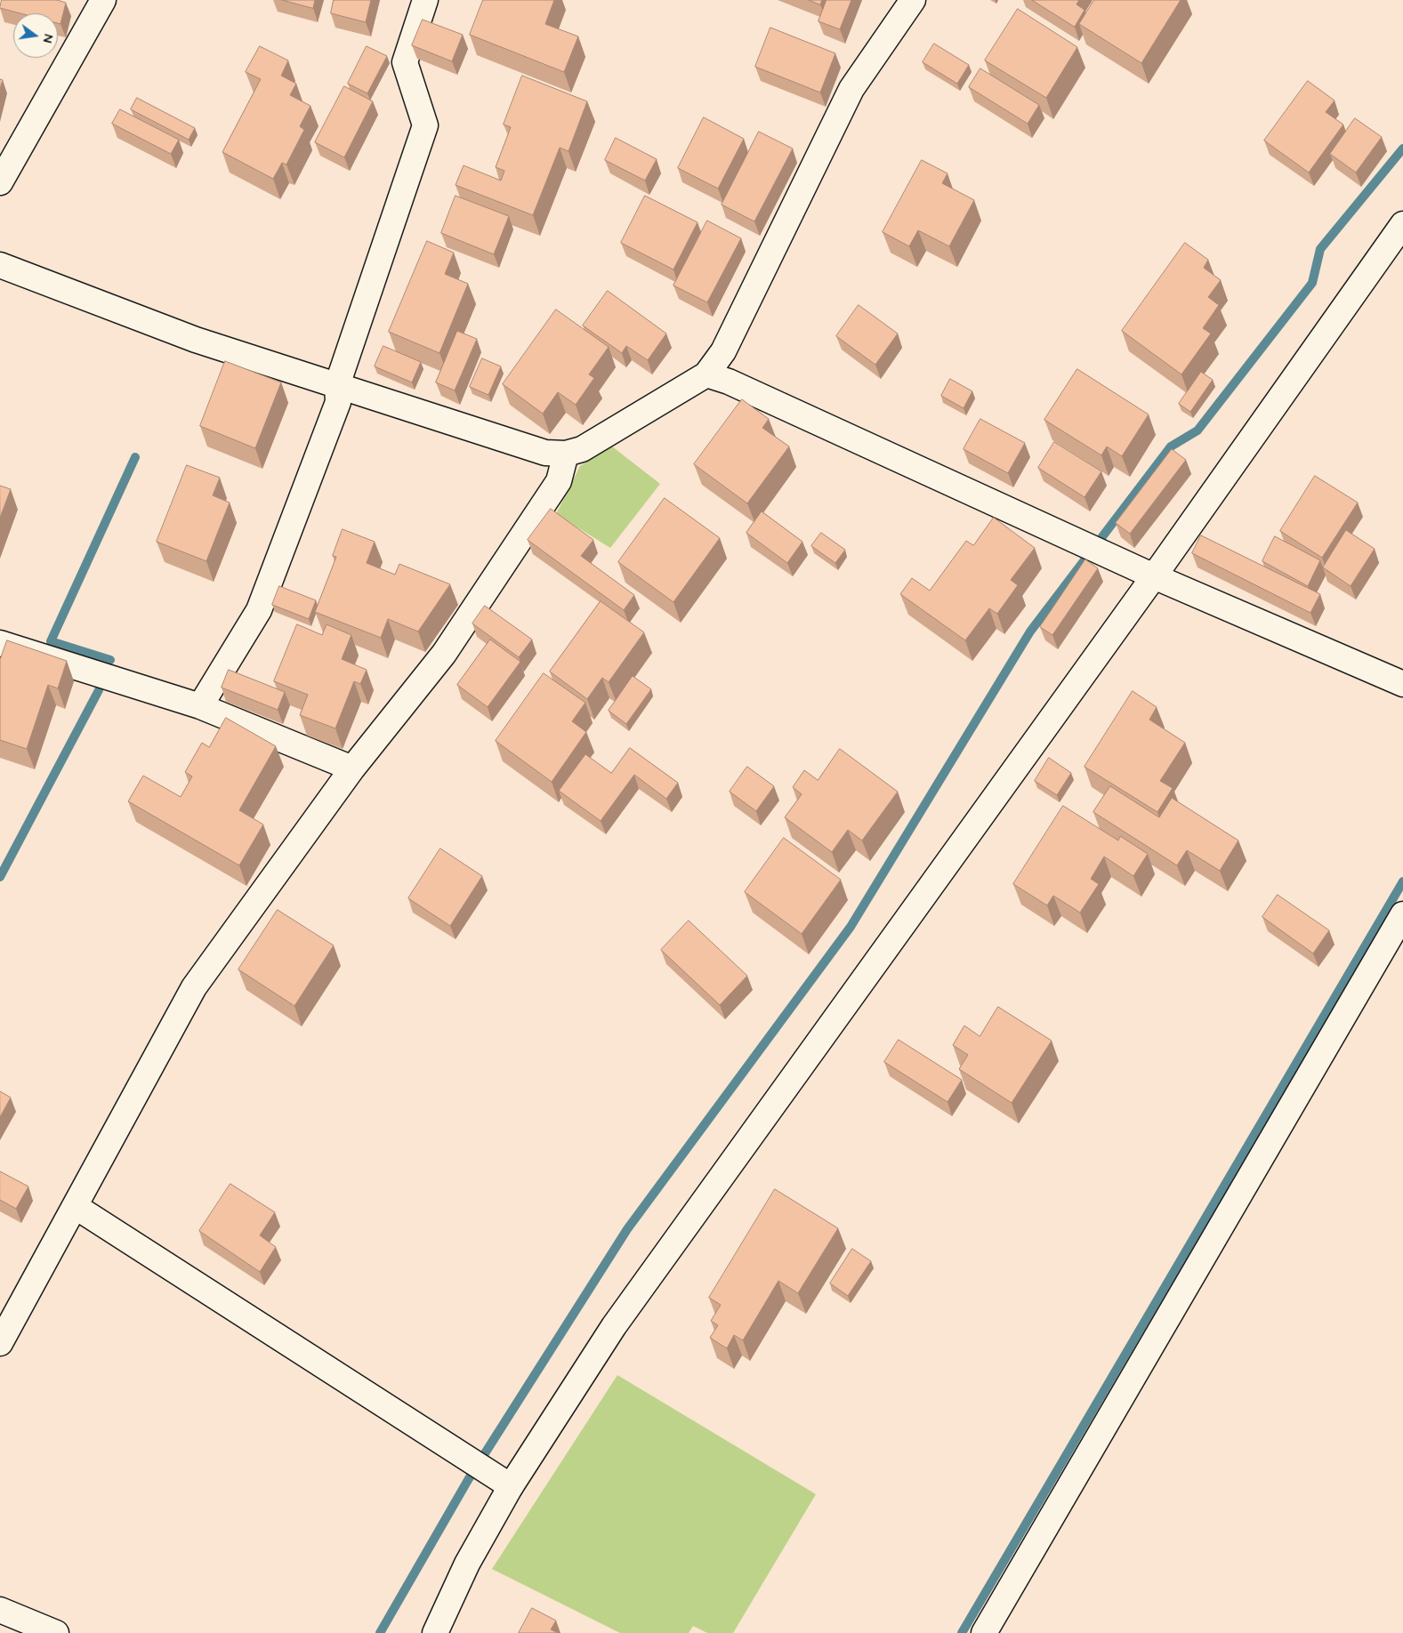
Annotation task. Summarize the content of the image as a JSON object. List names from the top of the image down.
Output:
{
  "north": "right"
}
